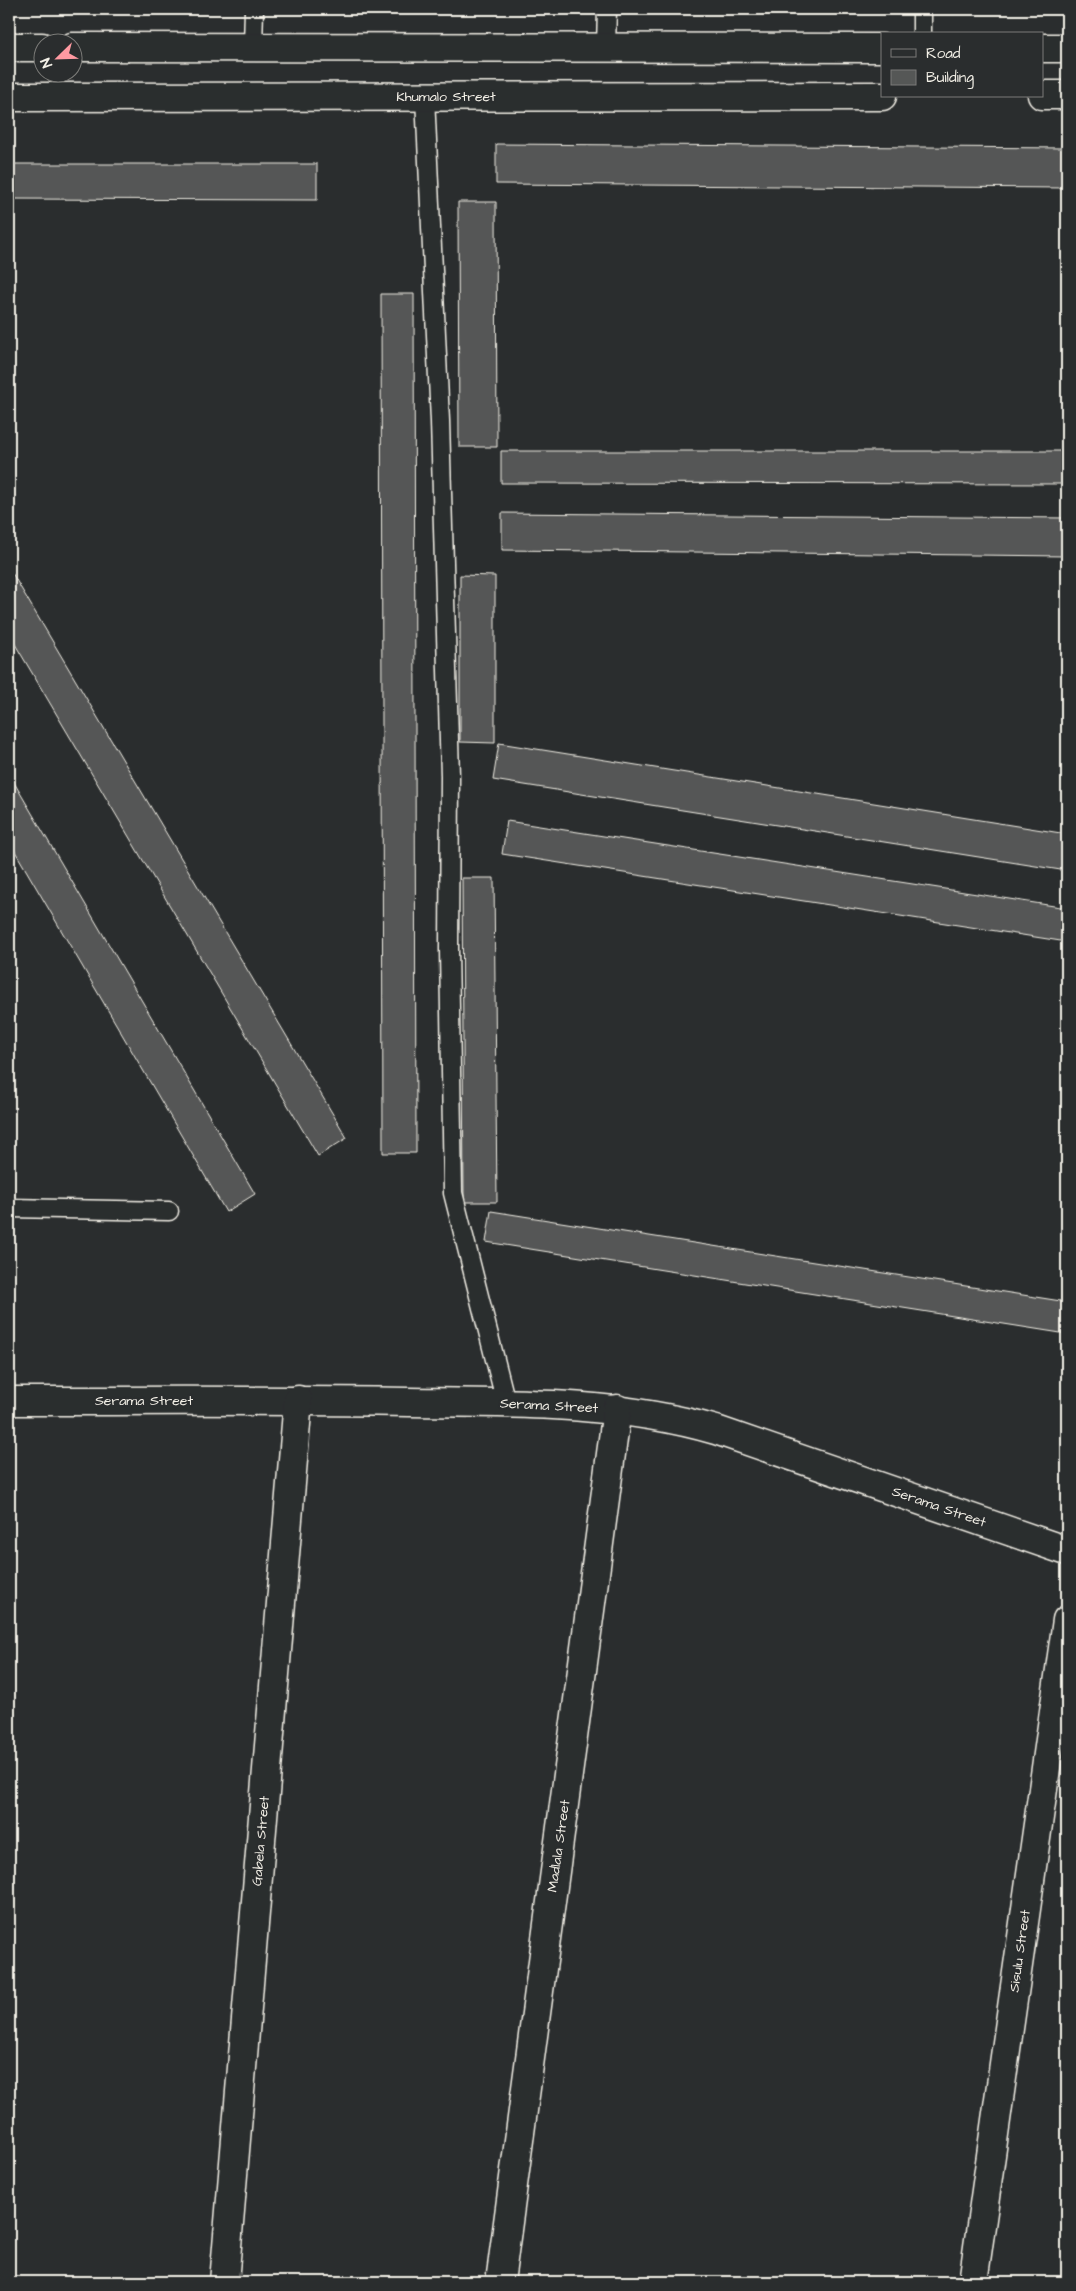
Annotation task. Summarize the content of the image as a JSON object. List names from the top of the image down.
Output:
{
  "streets": {
    "street": [
      "Khumalo Street",
      "Serama Street",
      "Gabela Street",
      "Madlala Street",
      "Sisulu Street"
    ]
  },
  "crossings": [
    ["Serama Street", "Gabela Street"],
    ["Serama Street", "Madlala Street"]
  ],
  "legend": ["Road", "Building"],
  "north": "bottom left"
}
